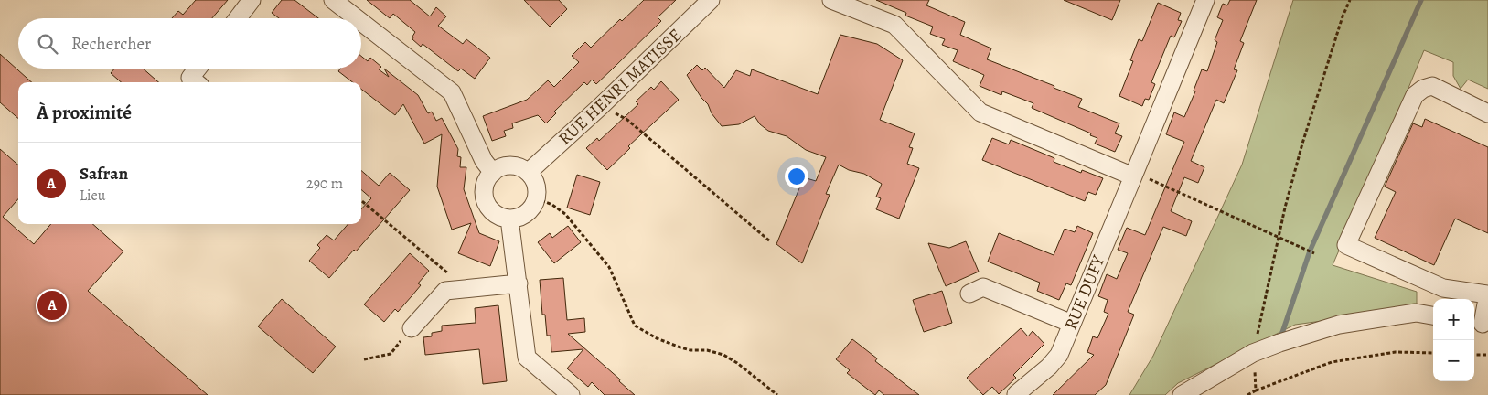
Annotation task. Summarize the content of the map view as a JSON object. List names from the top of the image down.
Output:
{
  "streets": {
    "street": ["RUE HENRI MATISSE", "RUE DUFY"]
  },
  "page": {
    "search": "Rechercher",
    "heading": "À proximité",
    "list": [
      {
        "mark": "A",
        "name": "Safran",
        "note": "Lieu",
        "value": "290 m"
      }
    ],
    "pins": "A",
    "map_buttons": ["+", "−"]
  }
}
